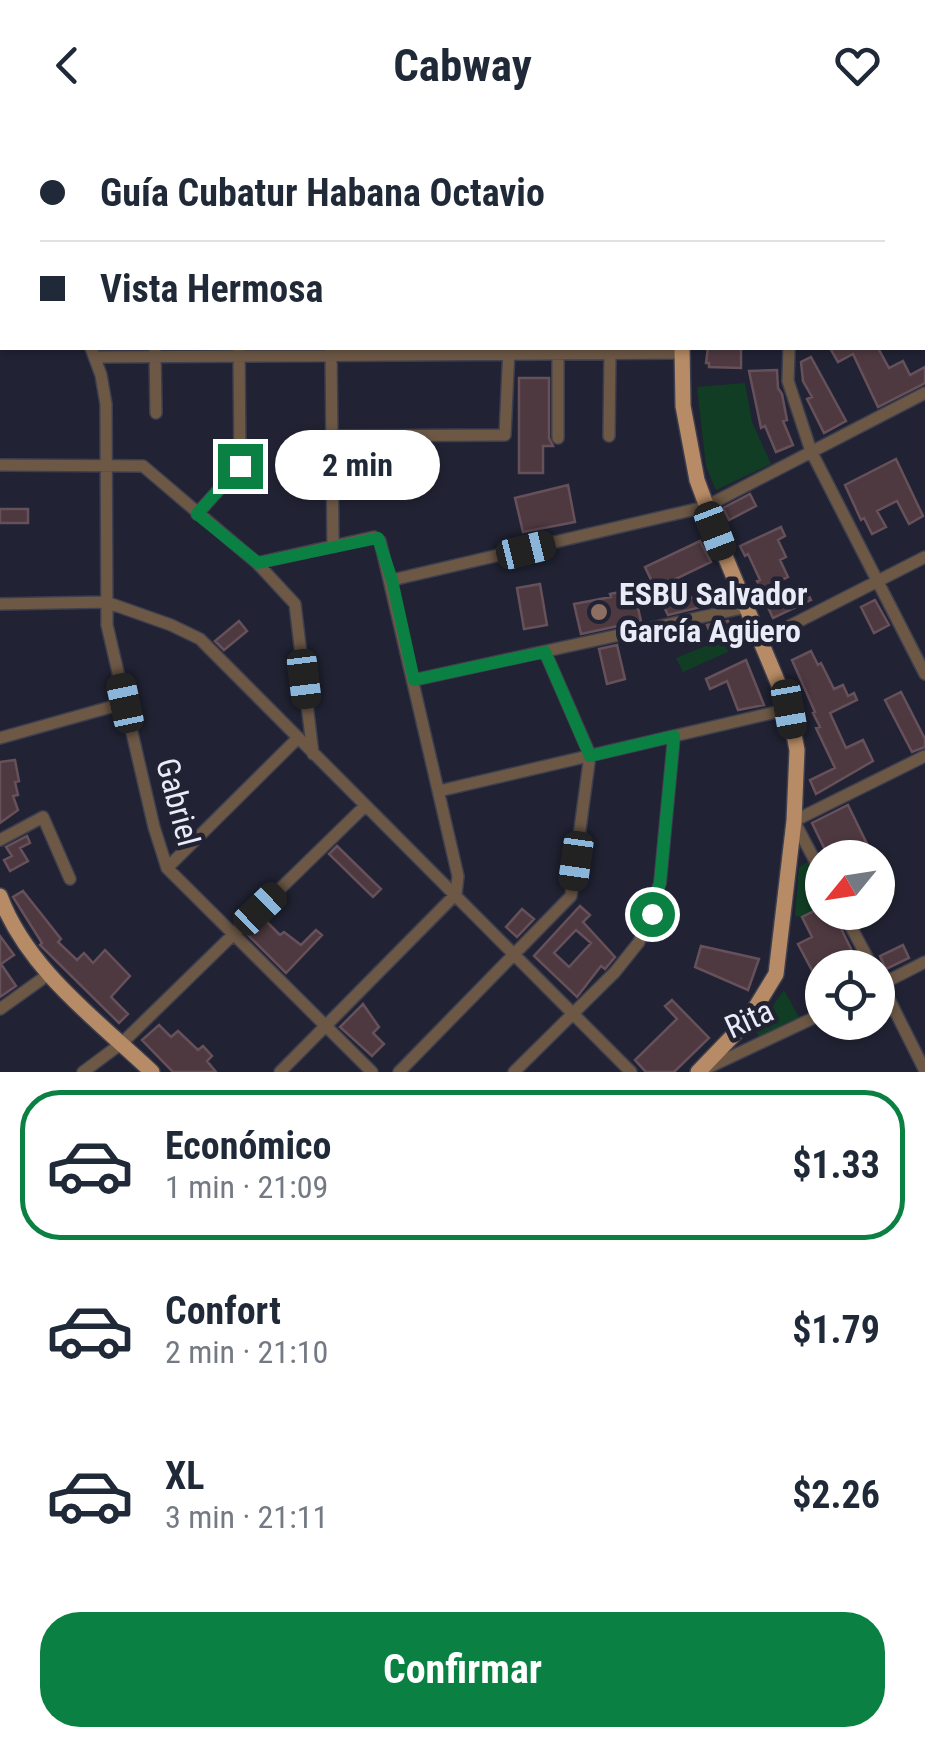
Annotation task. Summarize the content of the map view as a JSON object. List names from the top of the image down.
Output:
{
  "streets": {
    "street": ["Gabriel", "Rita"]
  },
  "places": ["ESBU Salvador García Agüero"],
  "north": "bottom left",
  "page": {
    "header": "Cabway",
    "banner": ["Guía Cubatur Habana Octavio", "Vista Hermosa"],
    "bubble": "2 min",
    "list": [
      {
        "name": "Económico",
        "note": "1 min · 21:09",
        "value": "$1.33"
      },
      {
        "name": "Confort",
        "note": "2 min · 21:10",
        "value": "$1.79"
      },
      {
        "name": "XL",
        "note": "3 min · 21:11",
        "value": "$2.26"
      }
    ],
    "buttons": "Confirmar"
  }
}
